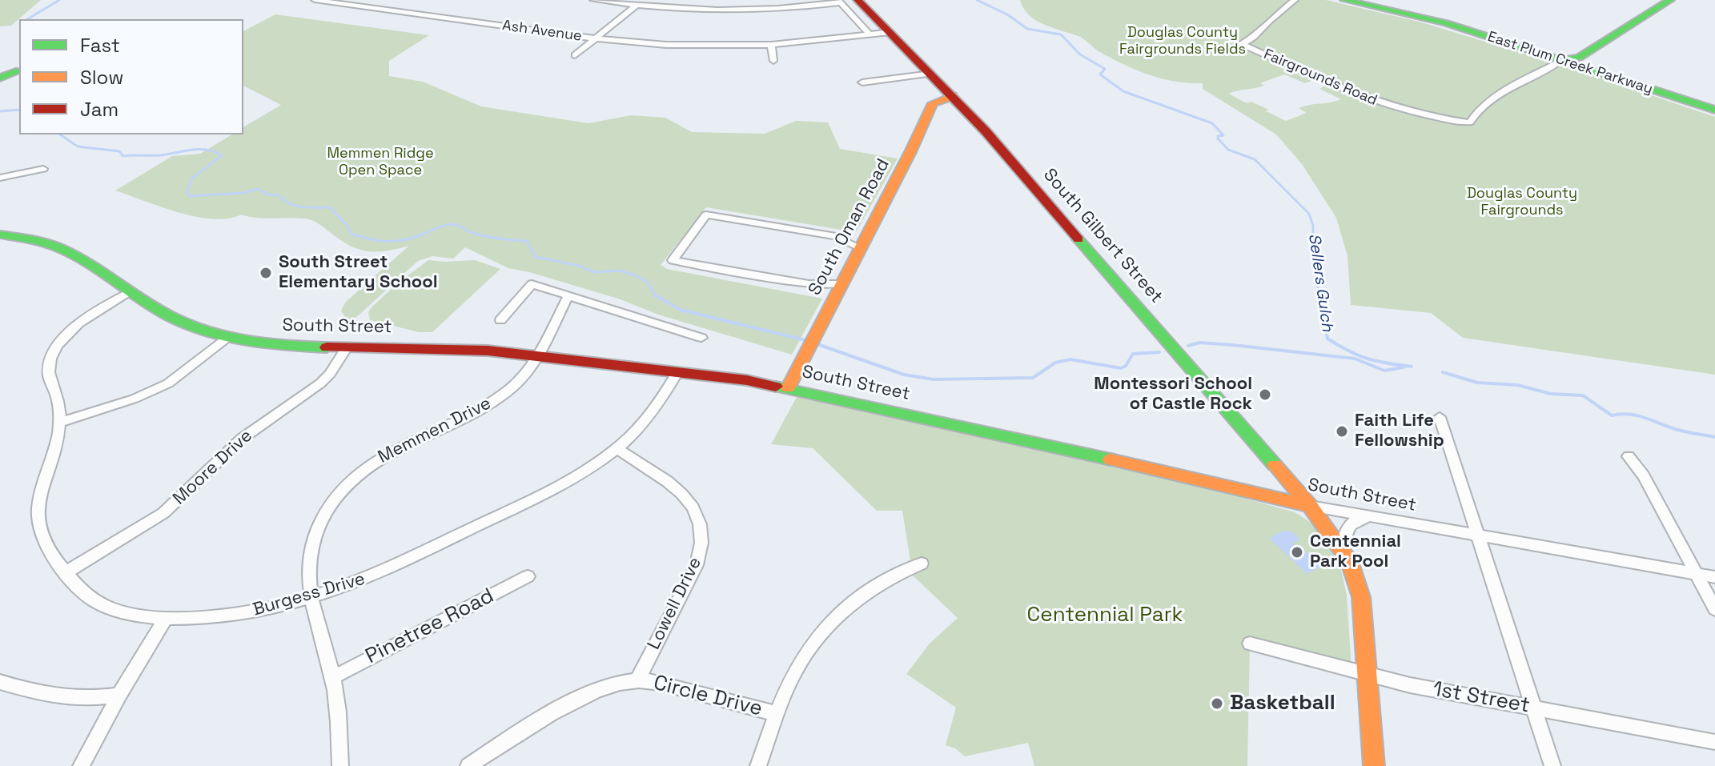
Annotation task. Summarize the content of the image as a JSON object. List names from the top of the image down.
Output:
{
  "streets": {
    "street": [
      "Ash Avenue",
      "East Plum Creek Parkway",
      "Fairgrounds Road",
      "South Oman Road",
      "South Gilbert Street",
      "South Street",
      "Memmen Drive",
      "Moore Drive",
      "Burgess Drive",
      "Lowell Drive",
      "Pinetree Road",
      "Circle Drive",
      "1st Street"
    ]
  },
  "crossings": [
    ["Ash Avenue", "South Gilbert Street"],
    ["East Plum Creek Parkway", "Fairgrounds Road"],
    ["South Oman Road", "South Gilbert Street"],
    ["South Oman Road", "South Street"],
    ["South Gilbert Street", "South Street"],
    ["South Gilbert Street", "1st Street"],
    ["South Street", "Memmen Drive"],
    ["South Street", "Moore Drive"],
    ["South Street", "Burgess Drive"],
    ["Memmen Drive", "Burgess Drive"],
    ["Memmen Drive", "Pinetree Road"],
    ["Moore Drive", "Burgess Drive"],
    ["Burgess Drive", "Lowell Drive"],
    ["Lowell Drive", "Circle Drive"]
  ],
  "water": ["Sellers Gulch"],
  "parks": [
    "Douglas County Fairgrounds Fields",
    "Memmen Ridge Open Space",
    "Douglas County Fairgrounds",
    "Centennial Park"
  ],
  "places": [
    "South Street Elementary School",
    "Montessori School of Castle Rock",
    "Faith Life Fellowship",
    "Centennial Park Pool",
    "Basketball"
  ],
  "legend": ["Fast", "Slow", "Jam"]
}
